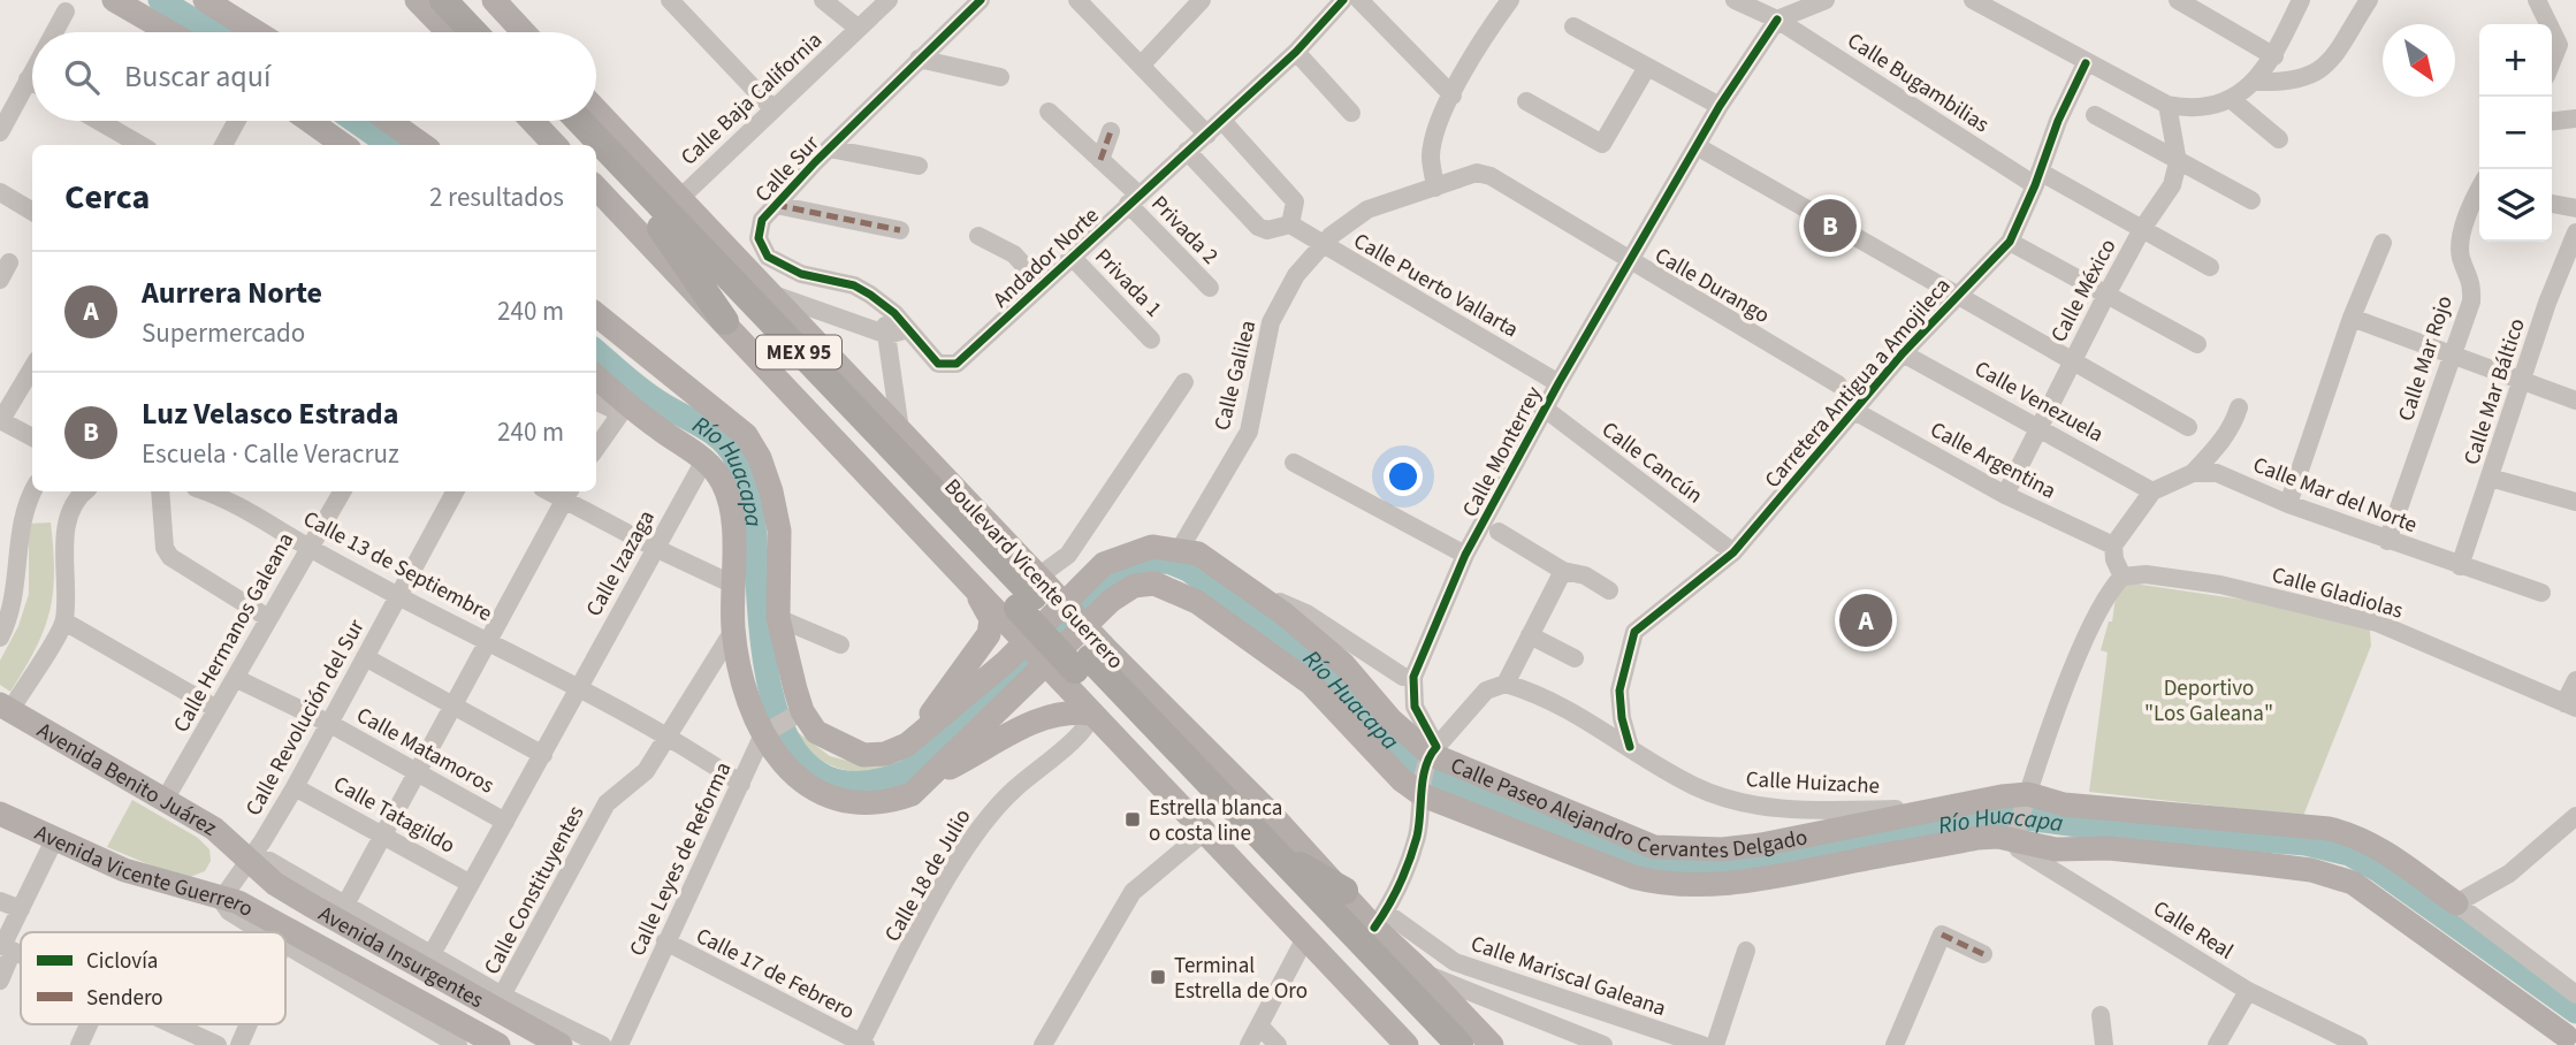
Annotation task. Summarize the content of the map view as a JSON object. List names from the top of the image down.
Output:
{
  "streets": {
    "highway": ["MEX 95", "Boulevard Vicente Guerrero"],
    "main road": [
      "Avenida Benito Juárez",
      "Calle Paseo Alejandro Cervantes Delgado",
      "Avenida Vicente Guerrero",
      "Avenida Insurgentes"
    ],
    "street": [
      "Calle Bugambilias",
      "Calle Baja California",
      "Calle Sur",
      "Privada 2",
      "Andador Norte",
      "Privada 1",
      "Calle Puerto Vallarta",
      "Calle Durango",
      "Calle México",
      "Calle Mar Rojo",
      "Calle Galilea",
      "Carretera Antigua a Amojileca",
      "Calle Mar Báltico",
      "Calle Venezuela",
      "Calle Monterrey",
      "Calle Argentina",
      "Calle Cancún",
      "Calle Mar del Norte",
      "Calle Izazaga",
      "Calle 13 de Septiembre",
      "Calle Gladiolas",
      "Calle Hermanos Galeana",
      "Calle Revolución del Sur",
      "Calle Matamoros",
      "Calle Huizache",
      "Calle Tatagildo",
      "Calle Leyes de Reforma",
      "Calle 18 de Julio",
      "Calle Constituyentes",
      "Calle Real",
      "Calle 17 de Febrero",
      "Calle Mariscal Galeana"
    ]
  },
  "crossings": [
    ["Calle Bugambilias", "Calle México"],
    ["Calle Bugambilias", "Carretera Antigua a Amojileca"],
    ["Calle Bugambilias", "Calle Monterrey"],
    ["Calle Baja California", "Boulevard Vicente Guerrero"],
    ["Calle Sur", "Andador Norte"],
    ["Privada 2", "Andador Norte"],
    ["Andador Norte", "Privada 1"],
    ["Calle Puerto Vallarta", "Calle Galilea"],
    ["Calle Puerto Vallarta", "Calle Monterrey"],
    ["Calle Durango", "Calle Galilea"],
    ["Calle Durango", "Calle Monterrey"],
    ["Calle México", "Calle Venezuela"],
    ["Calle México", "Calle Argentina"],
    ["Calle Mar Rojo", "Calle Mar del Norte"],
    ["Calle Galilea", "Calle Paseo Alejandro Cervantes Delgado"],
    ["Carretera Antigua a Amojileca", "Calle Venezuela"],
    ["Carretera Antigua a Amojileca", "Calle Argentina"],
    ["Carretera Antigua a Amojileca", "Calle Cancún"],
    ["Carretera Antigua a Amojileca", "Calle Huizache"],
    ["Calle Mar Báltico", "Calle Mar del Norte"],
    ["Calle Monterrey", "Calle Cancún"],
    ["Calle Izazaga", "Calle 13 de Septiembre"],
    ["Calle Izazaga", "Calle Matamoros"],
    ["Calle Izazaga", "Calle Tatagildo"],
    ["Calle 13 de Septiembre", "Calle Hermanos Galeana"],
    ["Calle 13 de Septiembre", "Calle Revolución del Sur"],
    ["Calle 13 de Septiembre", "Calle Constituyentes"],
    ["Boulevard Vicente Guerrero", "Calle 18 de Julio"],
    ["Boulevard Vicente Guerrero", "Calle Mariscal Galeana"],
    ["Calle Hermanos Galeana", "Calle Matamoros"],
    ["Calle Hermanos Galeana", "Avenida Benito Juárez"],
    ["Calle Revolución del Sur", "Calle Matamoros"],
    ["Calle Revolución del Sur", "Avenida Benito Juárez"],
    ["Calle Revolución del Sur", "Calle Tatagildo"],
    ["Calle Revolución del Sur", "Avenida Vicente Guerrero"],
    ["Calle Revolución del Sur", "Avenida Insurgentes"],
    ["Avenida Benito Juárez", "Avenida Insurgentes"],
    ["Calle Huizache", "Calle Paseo Alejandro Cervantes Delgado"],
    ["Calle Leyes de Reforma", "Calle 17 de Febrero"],
    ["Calle 18 de Julio", "Calle 17 de Febrero"]
  ],
  "water": ["Río Huacapa"],
  "parks": ["Deportivo \"Los Galeana\""],
  "places": {
    "transit": ["Estrella blanca o costa line", "Terminal Estrella de Oro"]
  },
  "legend": ["Ciclovía", "Sendero"],
  "north": "bottom right",
  "page": {
    "map_buttons": ["+", "−"],
    "search": "Buscar aquí",
    "heading": ["Cerca", "2 resultados"],
    "pins": ["B", "A"],
    "list": [
      {
        "mark": "A",
        "name": "Aurrera Norte",
        "note": "Supermercado",
        "value": "240 m"
      },
      {
        "mark": "B",
        "name": "Luz Velasco Estrada",
        "note": "Escuela · Calle Veracruz",
        "value": "240 m"
      }
    ]
  }
}
